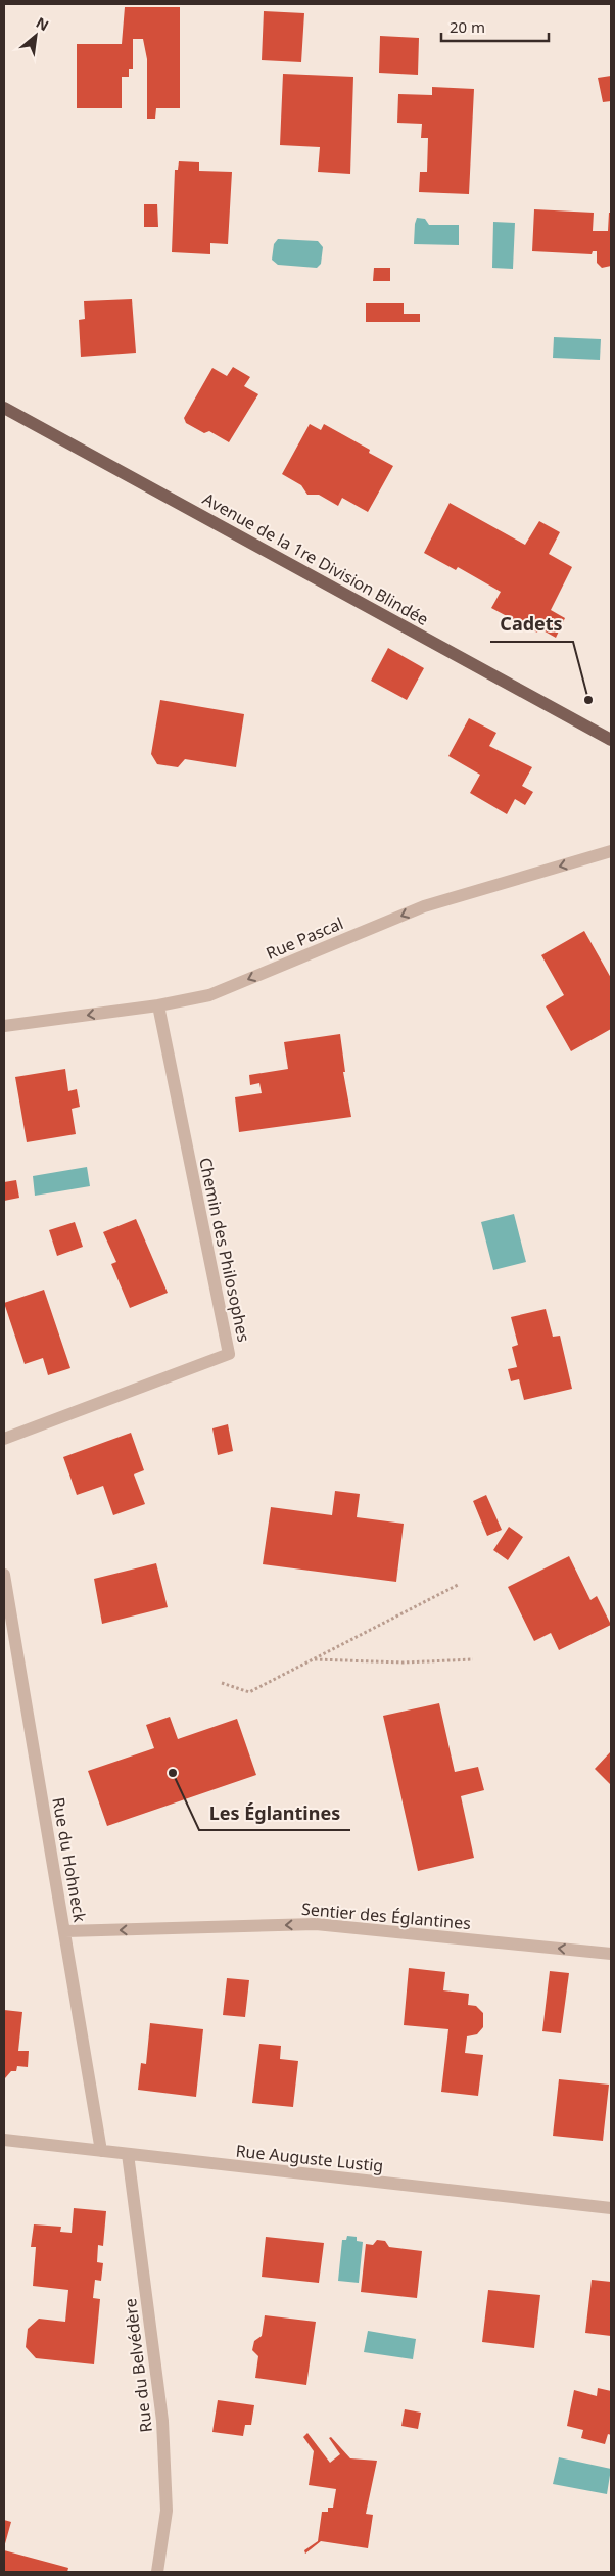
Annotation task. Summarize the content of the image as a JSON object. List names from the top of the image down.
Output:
{
  "streets": {
    "main road": ["Avenue de la 1re Division Blindée"],
    "street": [
      "Rue Pascal",
      "Chemin des Philosophes",
      "Rue du Hohneck",
      "Sentier des Églantines",
      "Rue Auguste Lustig",
      "Rue du Belvédère"
    ]
  },
  "crossings": [
    ["Rue Pascal", "Chemin des Philosophes"],
    ["Rue du Hohneck", "Sentier des Églantines"],
    ["Rue du Hohneck", "Rue Auguste Lustig"],
    ["Rue Auguste Lustig", "Rue du Belvédère"]
  ],
  "one_way": ["Rue Pascal", "Sentier des Églantines"],
  "places": ["Cadets", "Les Églantines"],
  "scale_bar": "20 m",
  "north": "top right"
}
